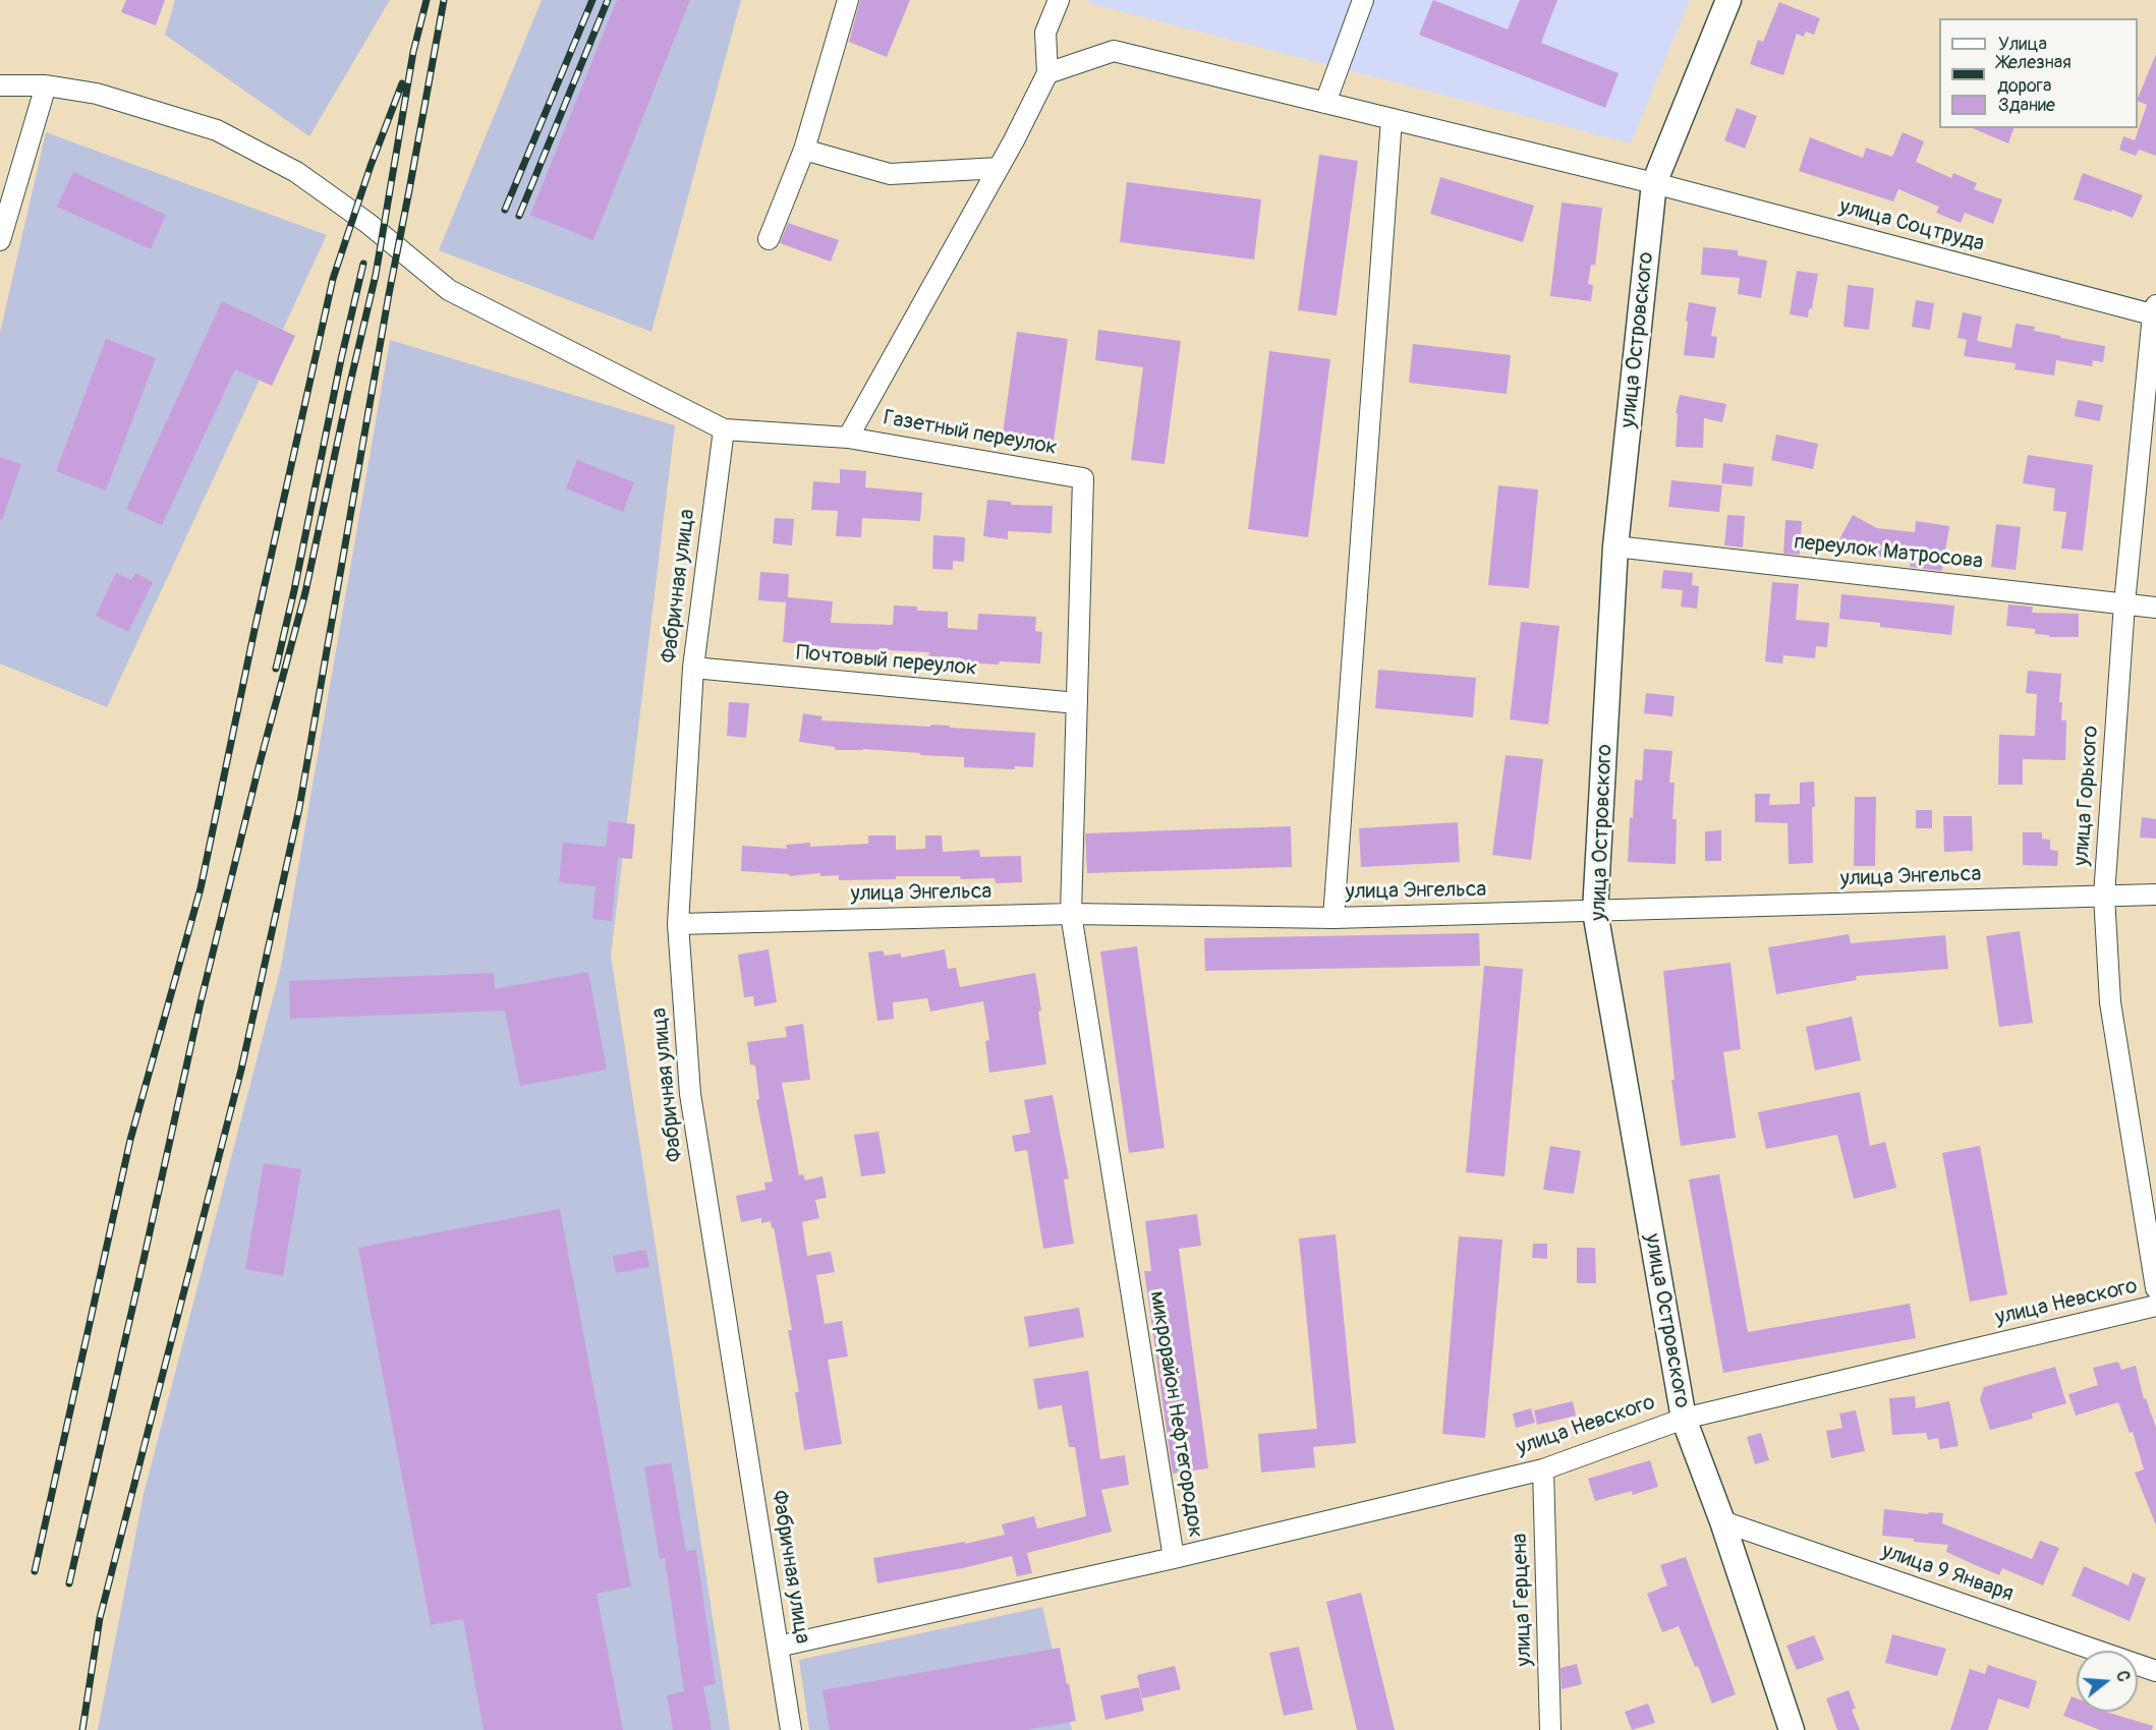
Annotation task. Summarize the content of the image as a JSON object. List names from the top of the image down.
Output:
{
  "streets": {
    "main road": ["улица Островского"],
    "street": [
      "улица Соцтруда",
      "Газетный переулок",
      "переулок Матросова",
      "Фабричная улица",
      "Почтовый переулок",
      "улица Горького",
      "улица Энгельса",
      "улица Невского",
      "микрорайон Нефтегородок",
      "улица 9 Января",
      "улица Герцена"
    ]
  },
  "crossings": [
    ["улица Соцтруда", "улица Островского"],
    ["улица Соцтруда", "улица Горького"],
    ["улица Островского", "переулок Матросова"],
    ["улица Островского", "улица Энгельса"],
    ["улица Островского", "улица Невского"],
    ["улица Островского", "улица 9 Января"],
    ["Газетный переулок", "Фабричная улица"],
    ["Газетный переулок", "микрорайон Нефтегородок"],
    ["переулок Матросова", "улица Горького"],
    ["Фабричная улица", "Почтовый переулок"],
    ["Фабричная улица", "улица Энгельса"],
    ["Фабричная улица", "микрорайон Нефтегородок"],
    ["Почтовый переулок", "микрорайон Нефтегородок"],
    ["улица Горького", "улица Энгельса"],
    ["улица Энгельса", "микрорайон Нефтегородок"],
    ["улица Невского", "микрорайон Нефтегородок"],
    ["улица Невского", "улица Герцена"]
  ],
  "legend": ["Улица", "Железная дорога", "Здание"],
  "north": "right"
}
